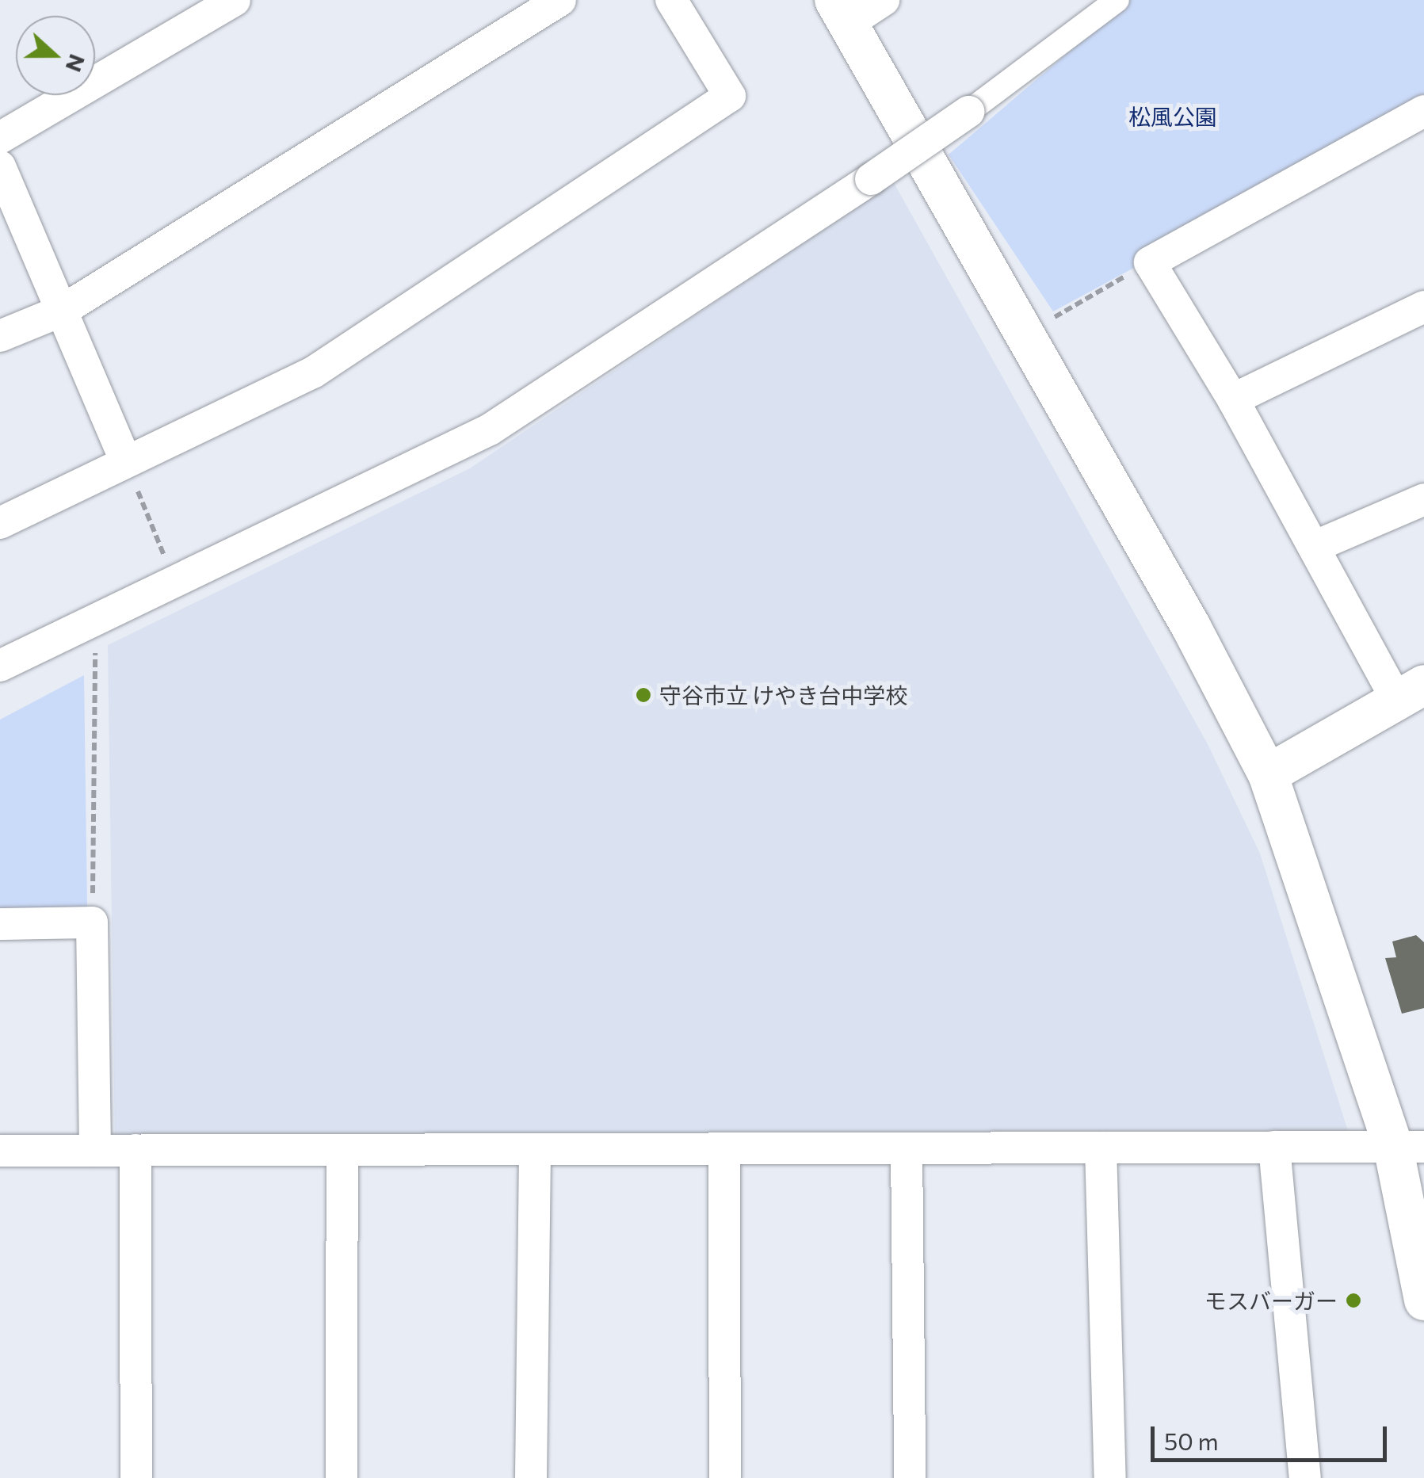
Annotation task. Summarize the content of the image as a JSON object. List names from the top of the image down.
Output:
{
  "parks": ["松風公園"],
  "places": ["守谷市立 けやき台中学校", "モスバーガー"],
  "scale_bar": "50 m",
  "north": "right"
}
